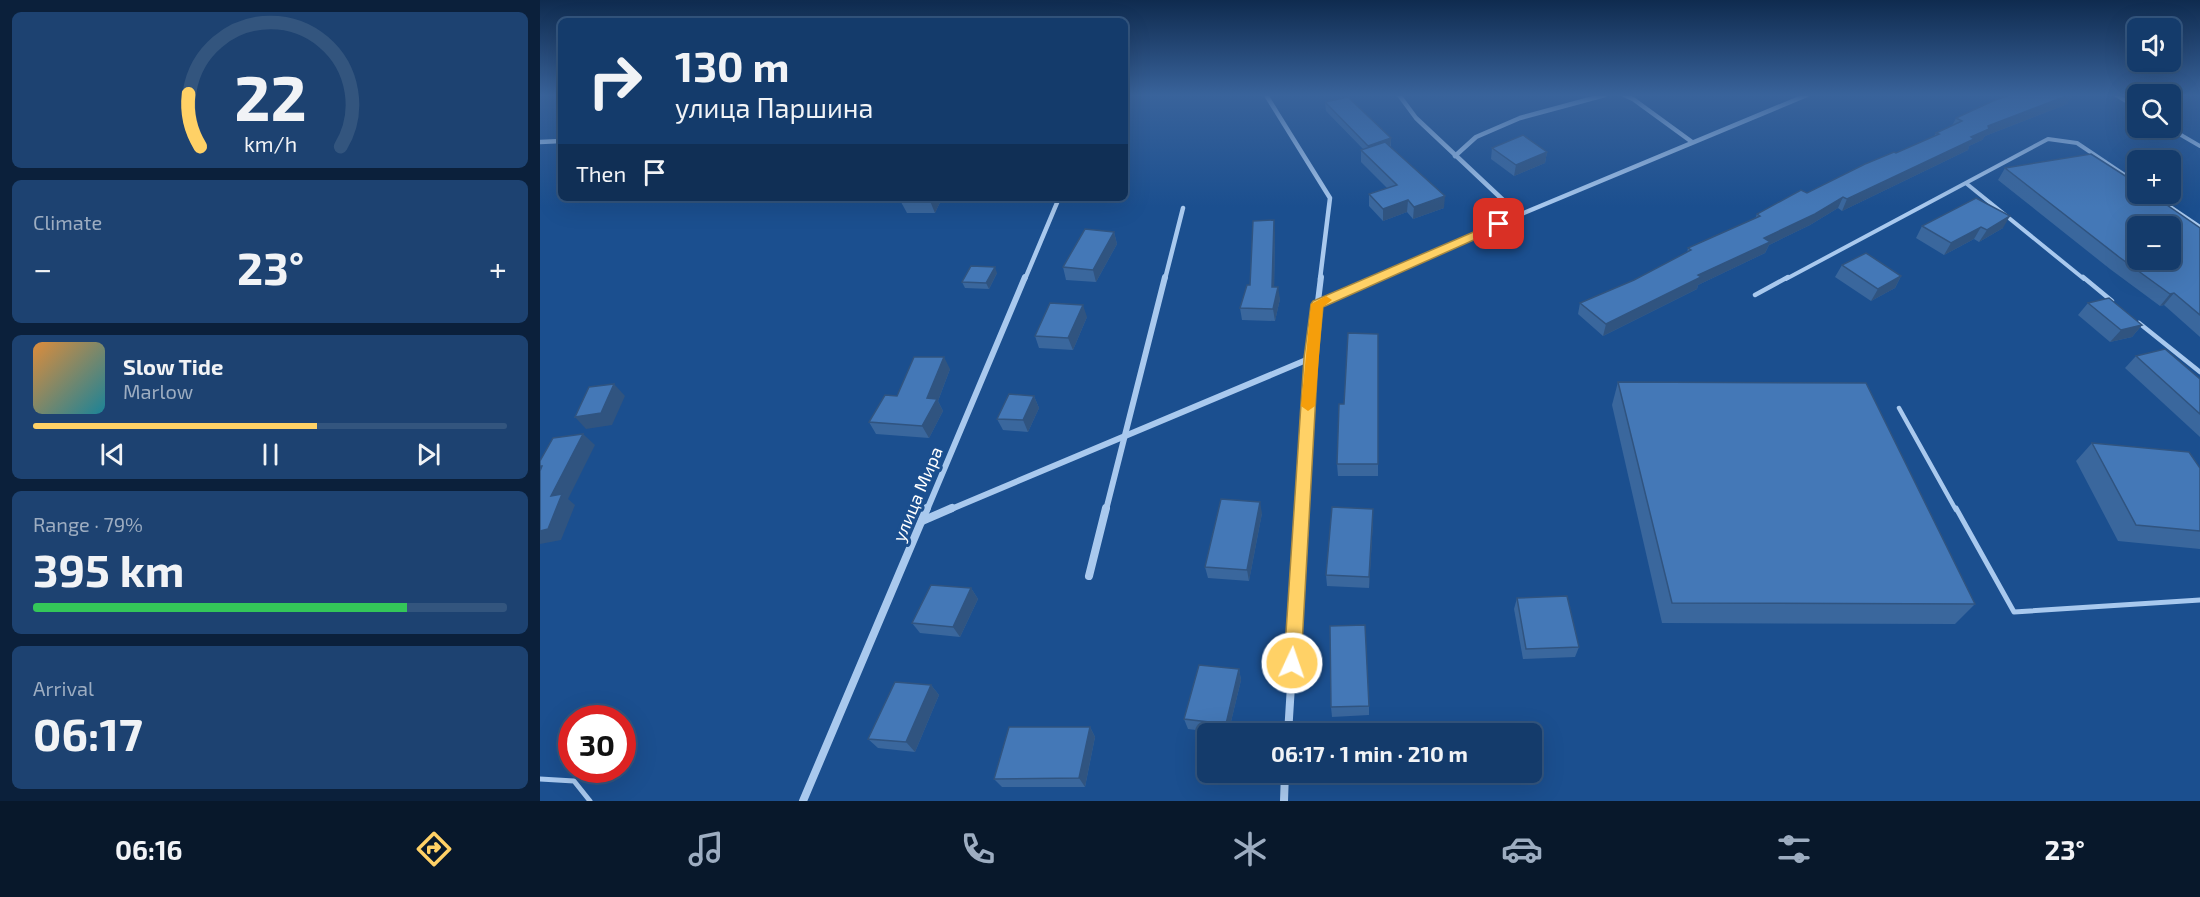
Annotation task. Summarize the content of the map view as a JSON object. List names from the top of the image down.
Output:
{
  "streets": {
    "street": ["улица Мира"]
  },
  "page": {
    "map_buttons": ["+", "−"],
    "turn": ["130 m", "улица Паршина"],
    "then": "Then",
    "tile": [
      "Climate",
      ["Range · 79%", "395 km"],
      ["Arrival", "06:17"]
    ],
    "heat": ["−", "23°", "+"],
    "song": ["Slow Tide", "Marlow"],
    "limit": "30",
    "trip": "06:17 · 1 min · 210 m",
    "tabs": ["06:16", "23°"],
    "gauge": ["22", "km/h"]
  }
}
